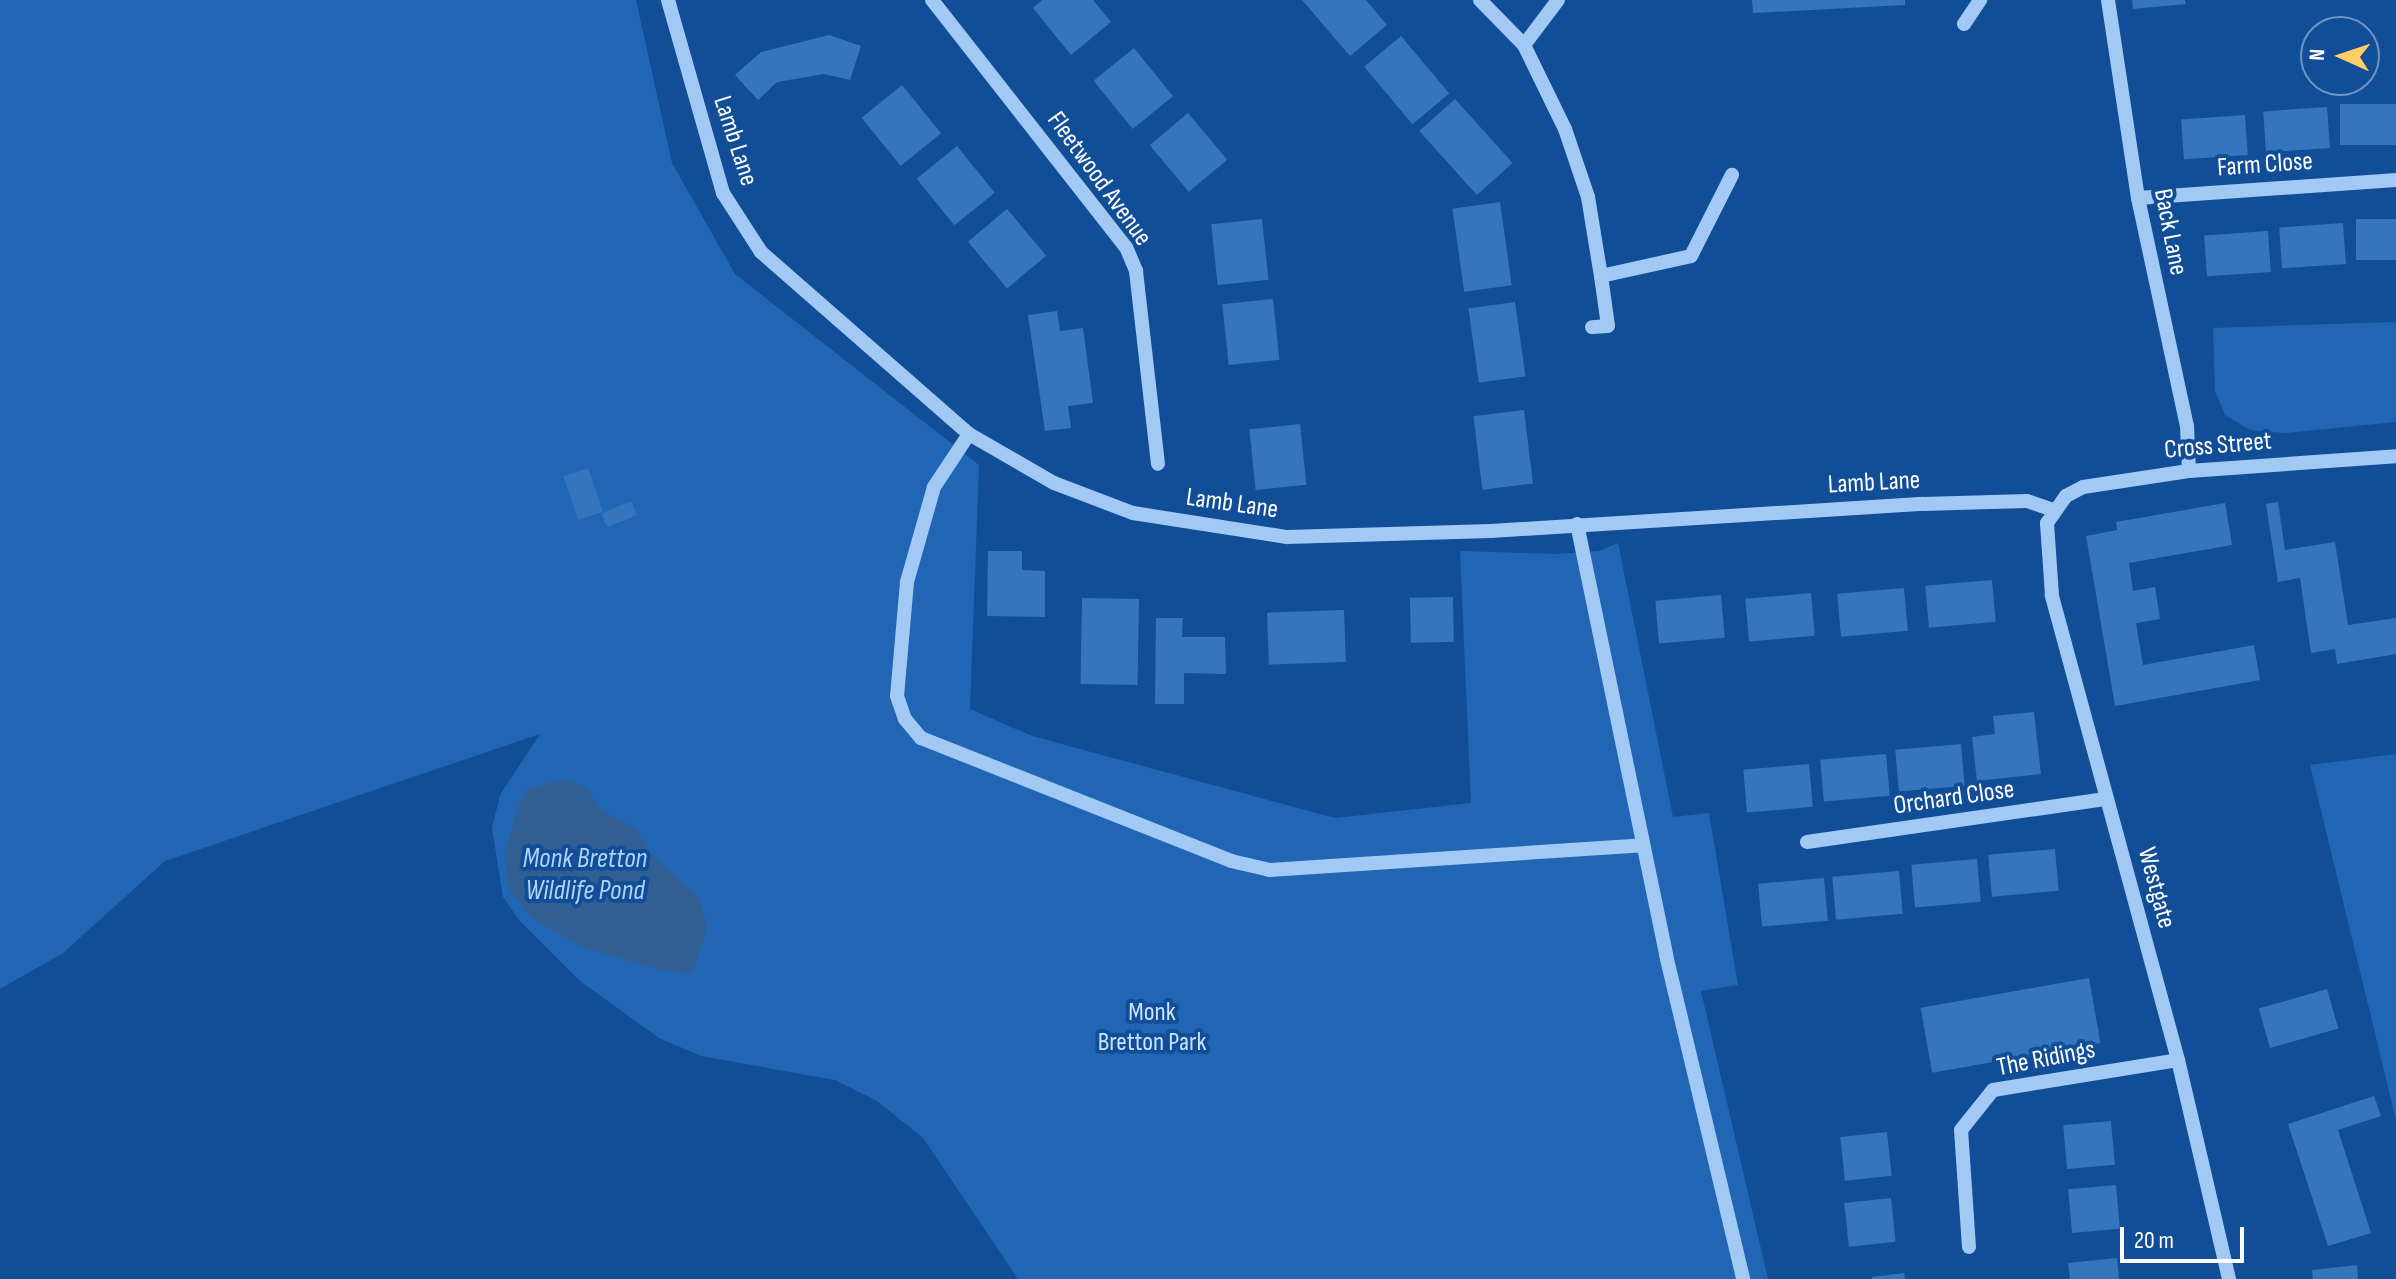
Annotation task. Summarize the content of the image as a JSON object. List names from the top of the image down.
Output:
{
  "streets": {
    "street": [
      "Lamb Lane",
      "Farm Close",
      "Fleetwood Avenue",
      "Back Lane",
      "Cross Street",
      "Orchard Close",
      "Westgate",
      "The Ridings"
    ]
  },
  "crossings": [
    ["Lamb Lane", "Cross Street"],
    ["Lamb Lane", "Westgate"],
    ["Farm Close", "Back Lane"],
    ["Back Lane", "Cross Street"],
    ["Cross Street", "Westgate"],
    ["Orchard Close", "Westgate"],
    ["Westgate", "The Ridings"]
  ],
  "water": ["Monk Bretton Wildlife Pond"],
  "parks": ["Monk Bretton Park"],
  "scale_bar": "20 m",
  "north": "left"
}
